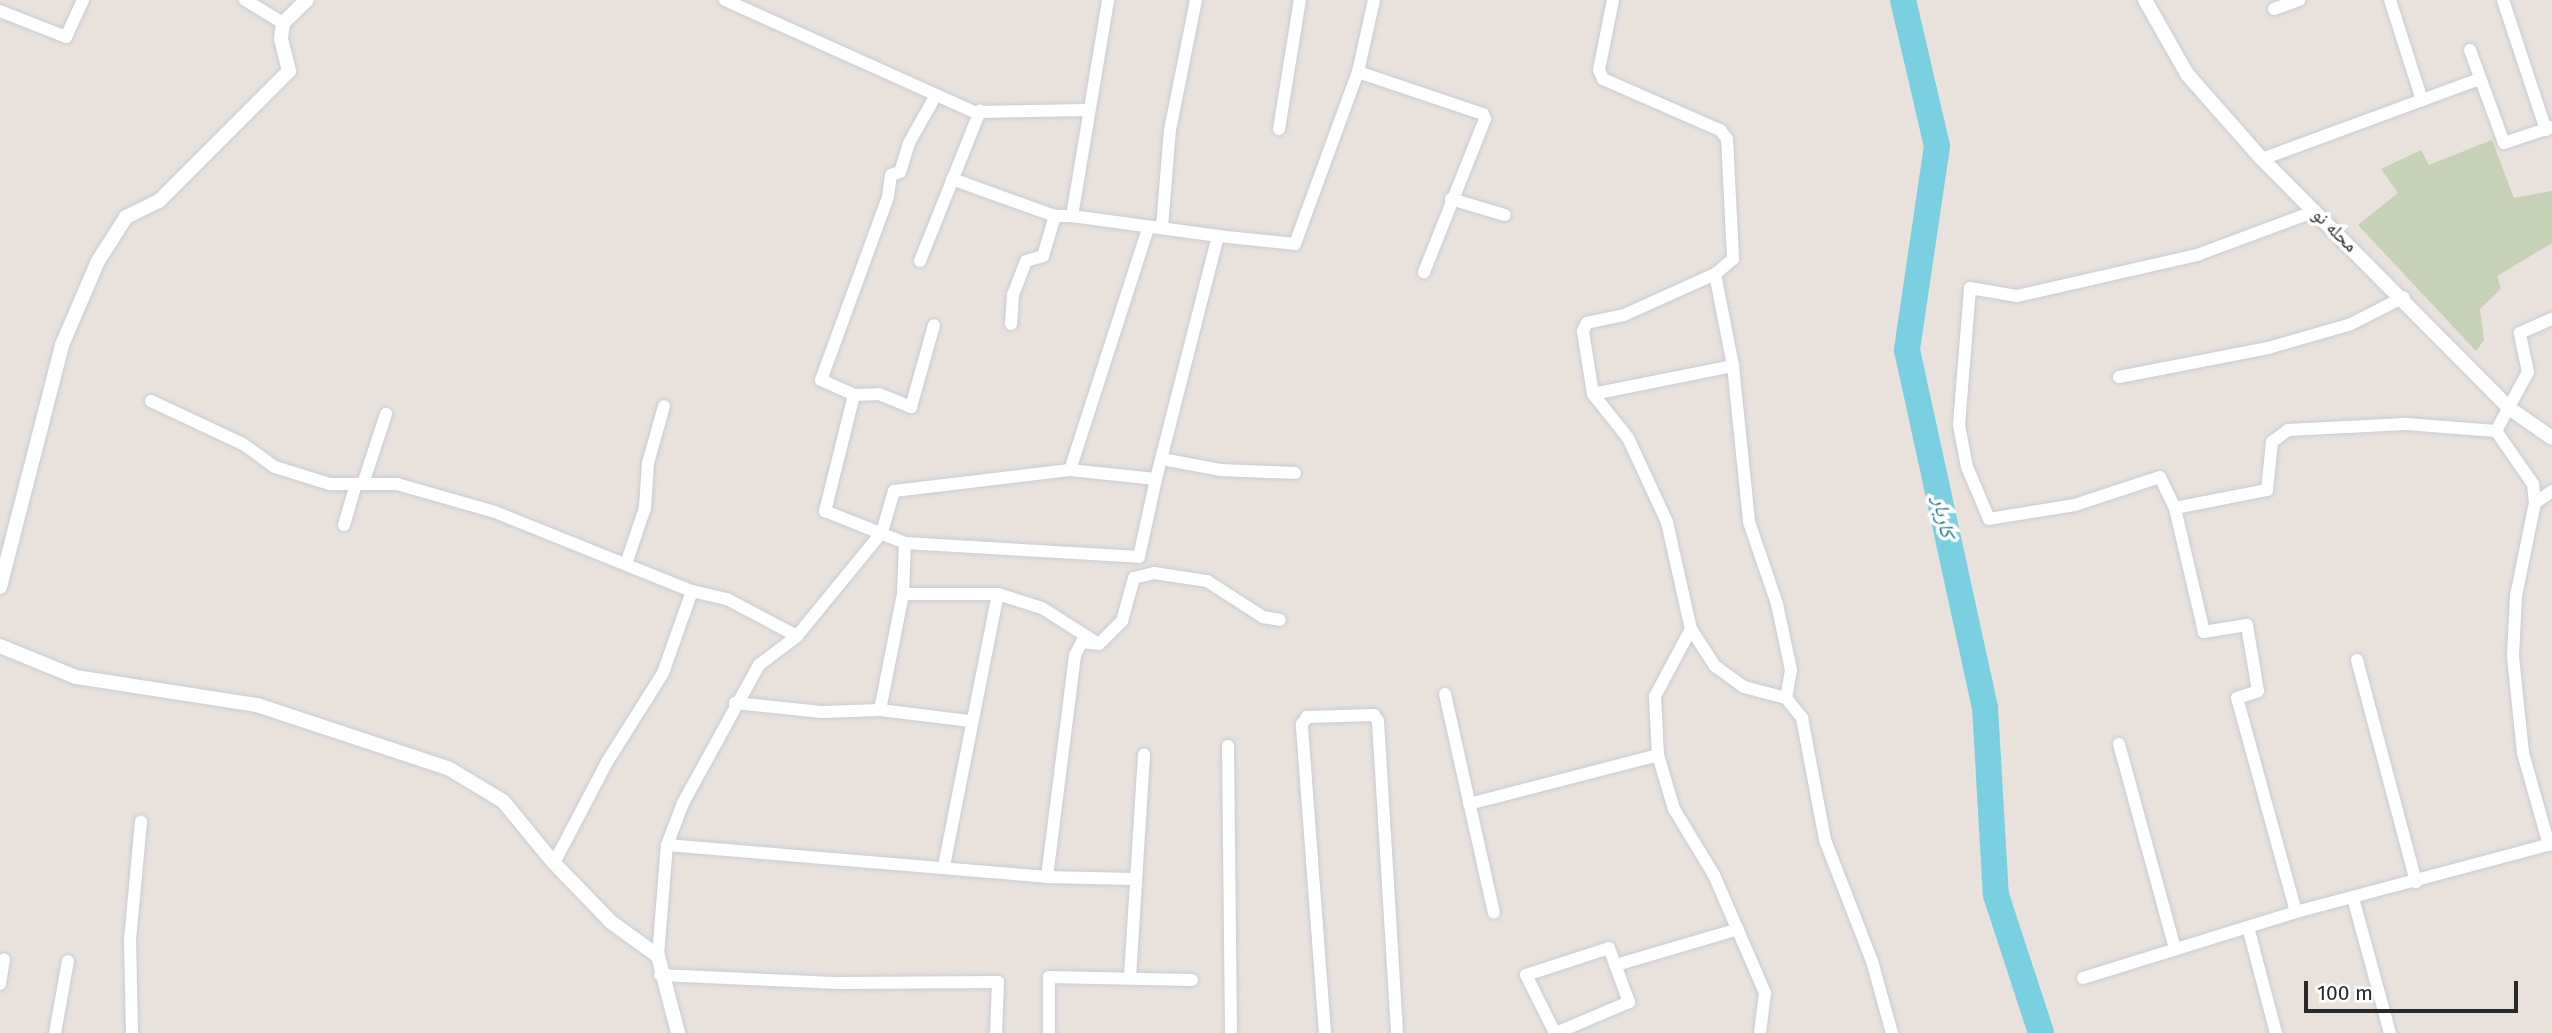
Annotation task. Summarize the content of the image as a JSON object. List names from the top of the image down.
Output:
{
  "streets": {
    "street": ["محله نو"]
  },
  "water": ["کاربار"],
  "scale_bar": "100 m"
}
